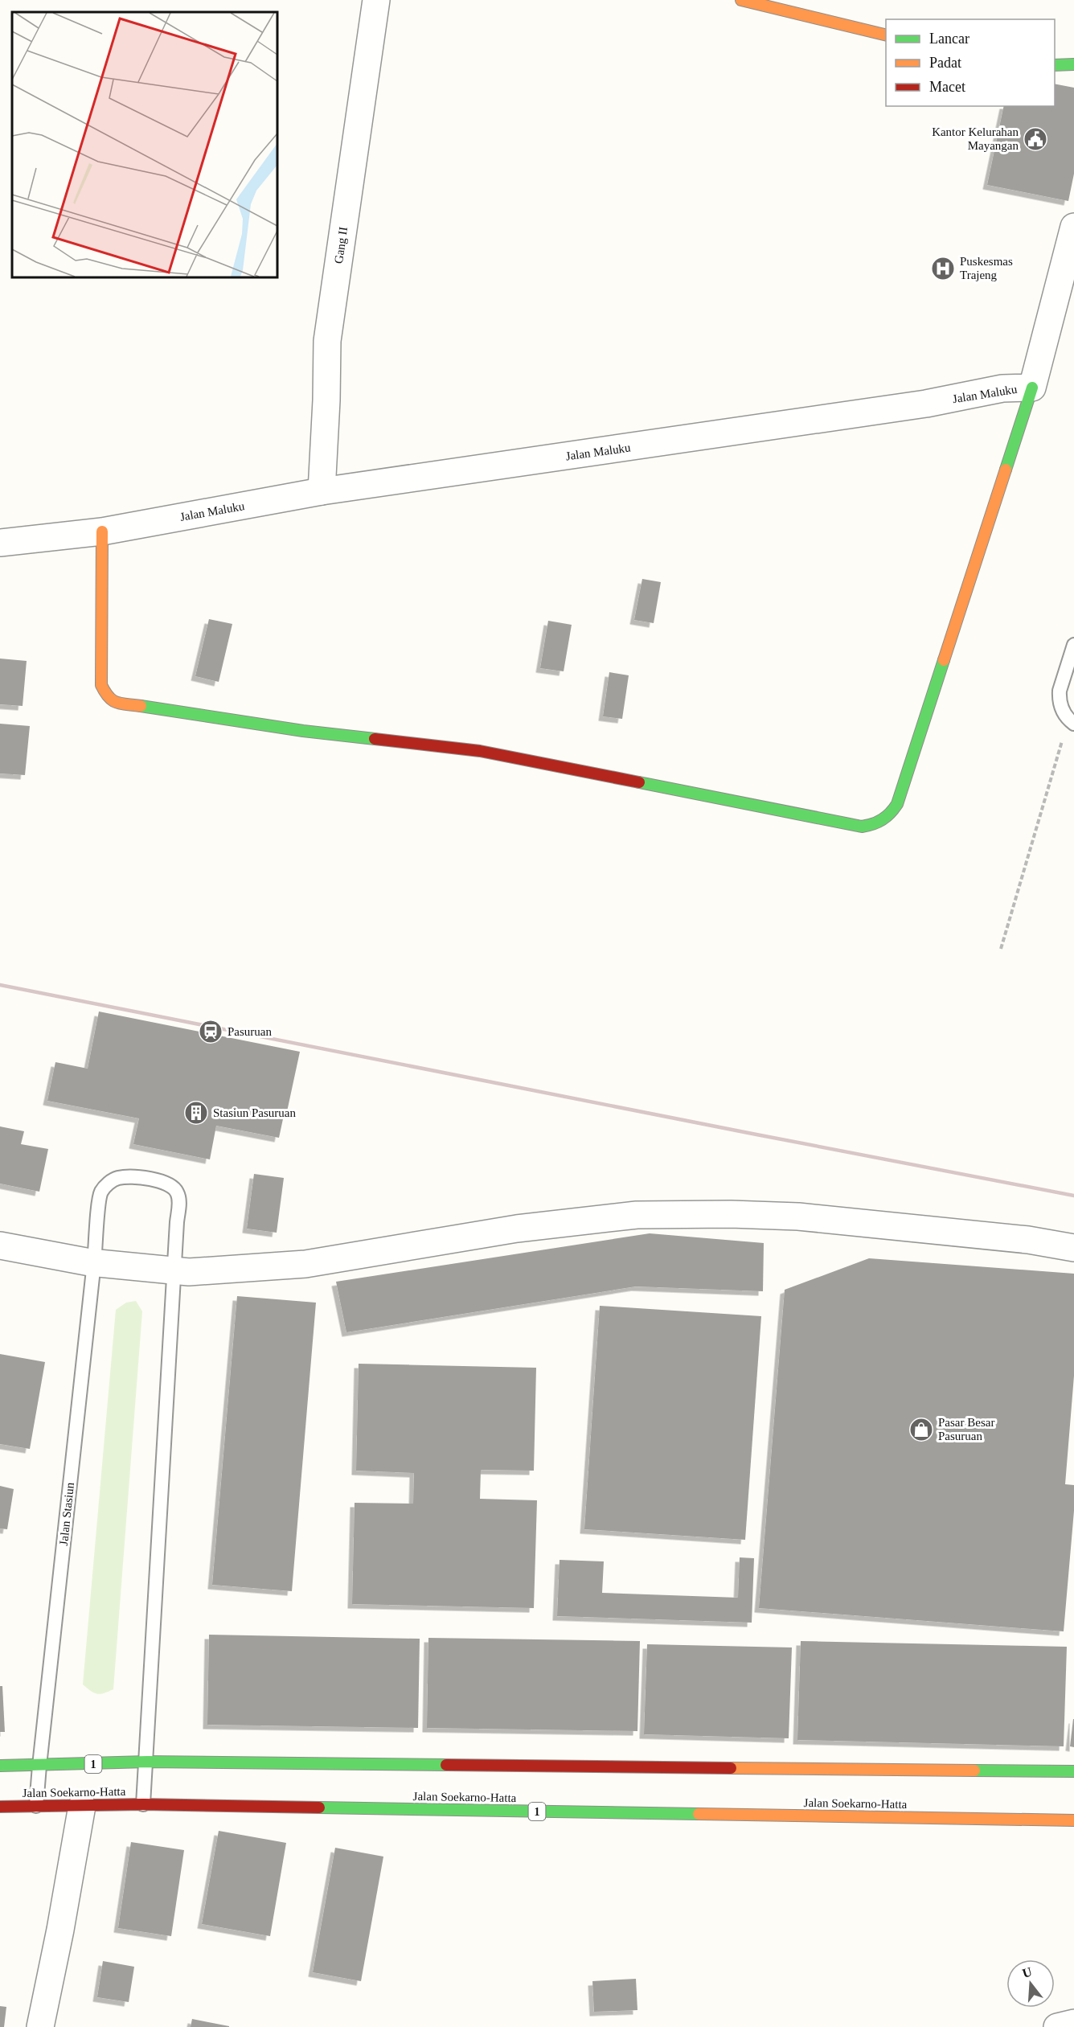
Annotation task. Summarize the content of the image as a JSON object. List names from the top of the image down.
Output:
{
  "streets": {
    "main road": ["1", "Jalan Soekarno-Hatta"],
    "street": ["Gang II", "Jalan Maluku"],
    "lane": ["Jalan Stasiun"]
  },
  "crossings": [
    ["Gang II", "Jalan Maluku"],
    ["Jalan Stasiun", "1"],
    ["Jalan Stasiun", "Jalan Soekarno-Hatta"]
  ],
  "places": {
    "public building": ["Kantor Kelurahan Mayangan"],
    "hospital": ["Puskesmas Trajeng"],
    "station": ["Pasuruan"],
    "building": ["Stasiun Pasuruan"],
    "shop": ["Pasar Besar Pasuruan"]
  },
  "legend": ["Lancar", "Padat", "Macet"],
  "north": "top"
}
